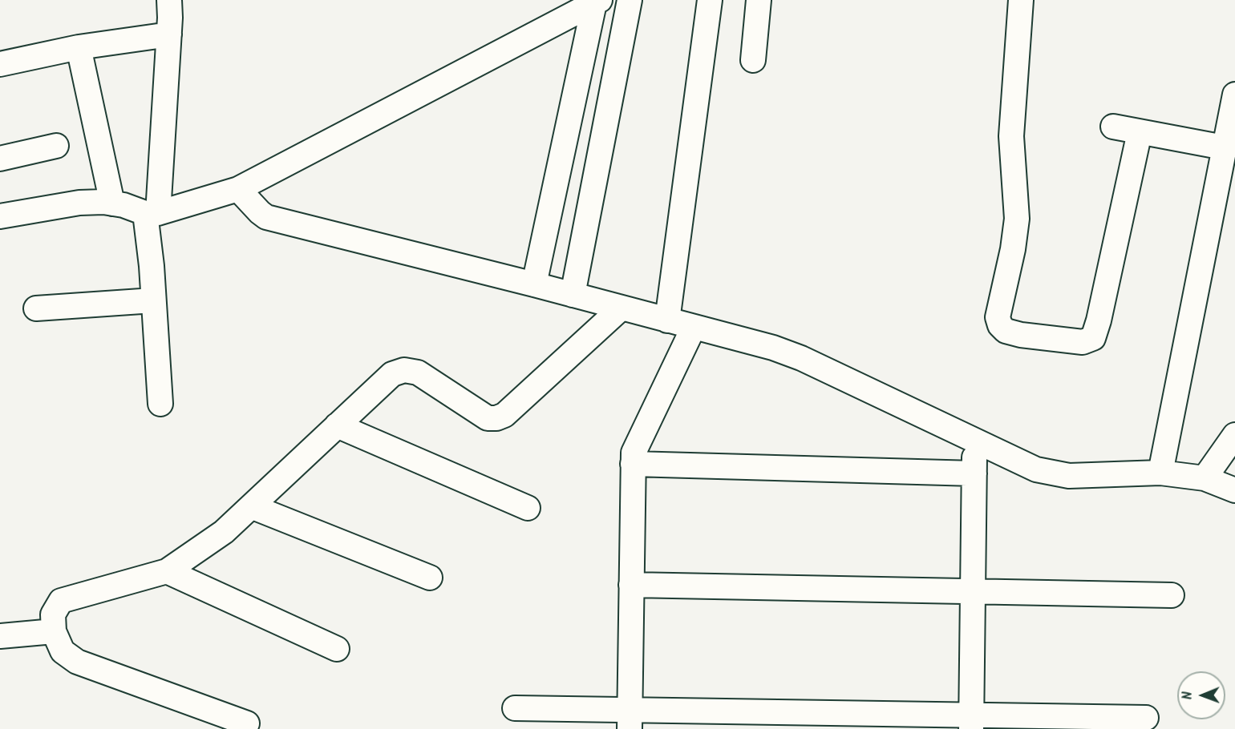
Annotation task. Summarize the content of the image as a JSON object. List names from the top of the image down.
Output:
{
  "north": "left"
}
